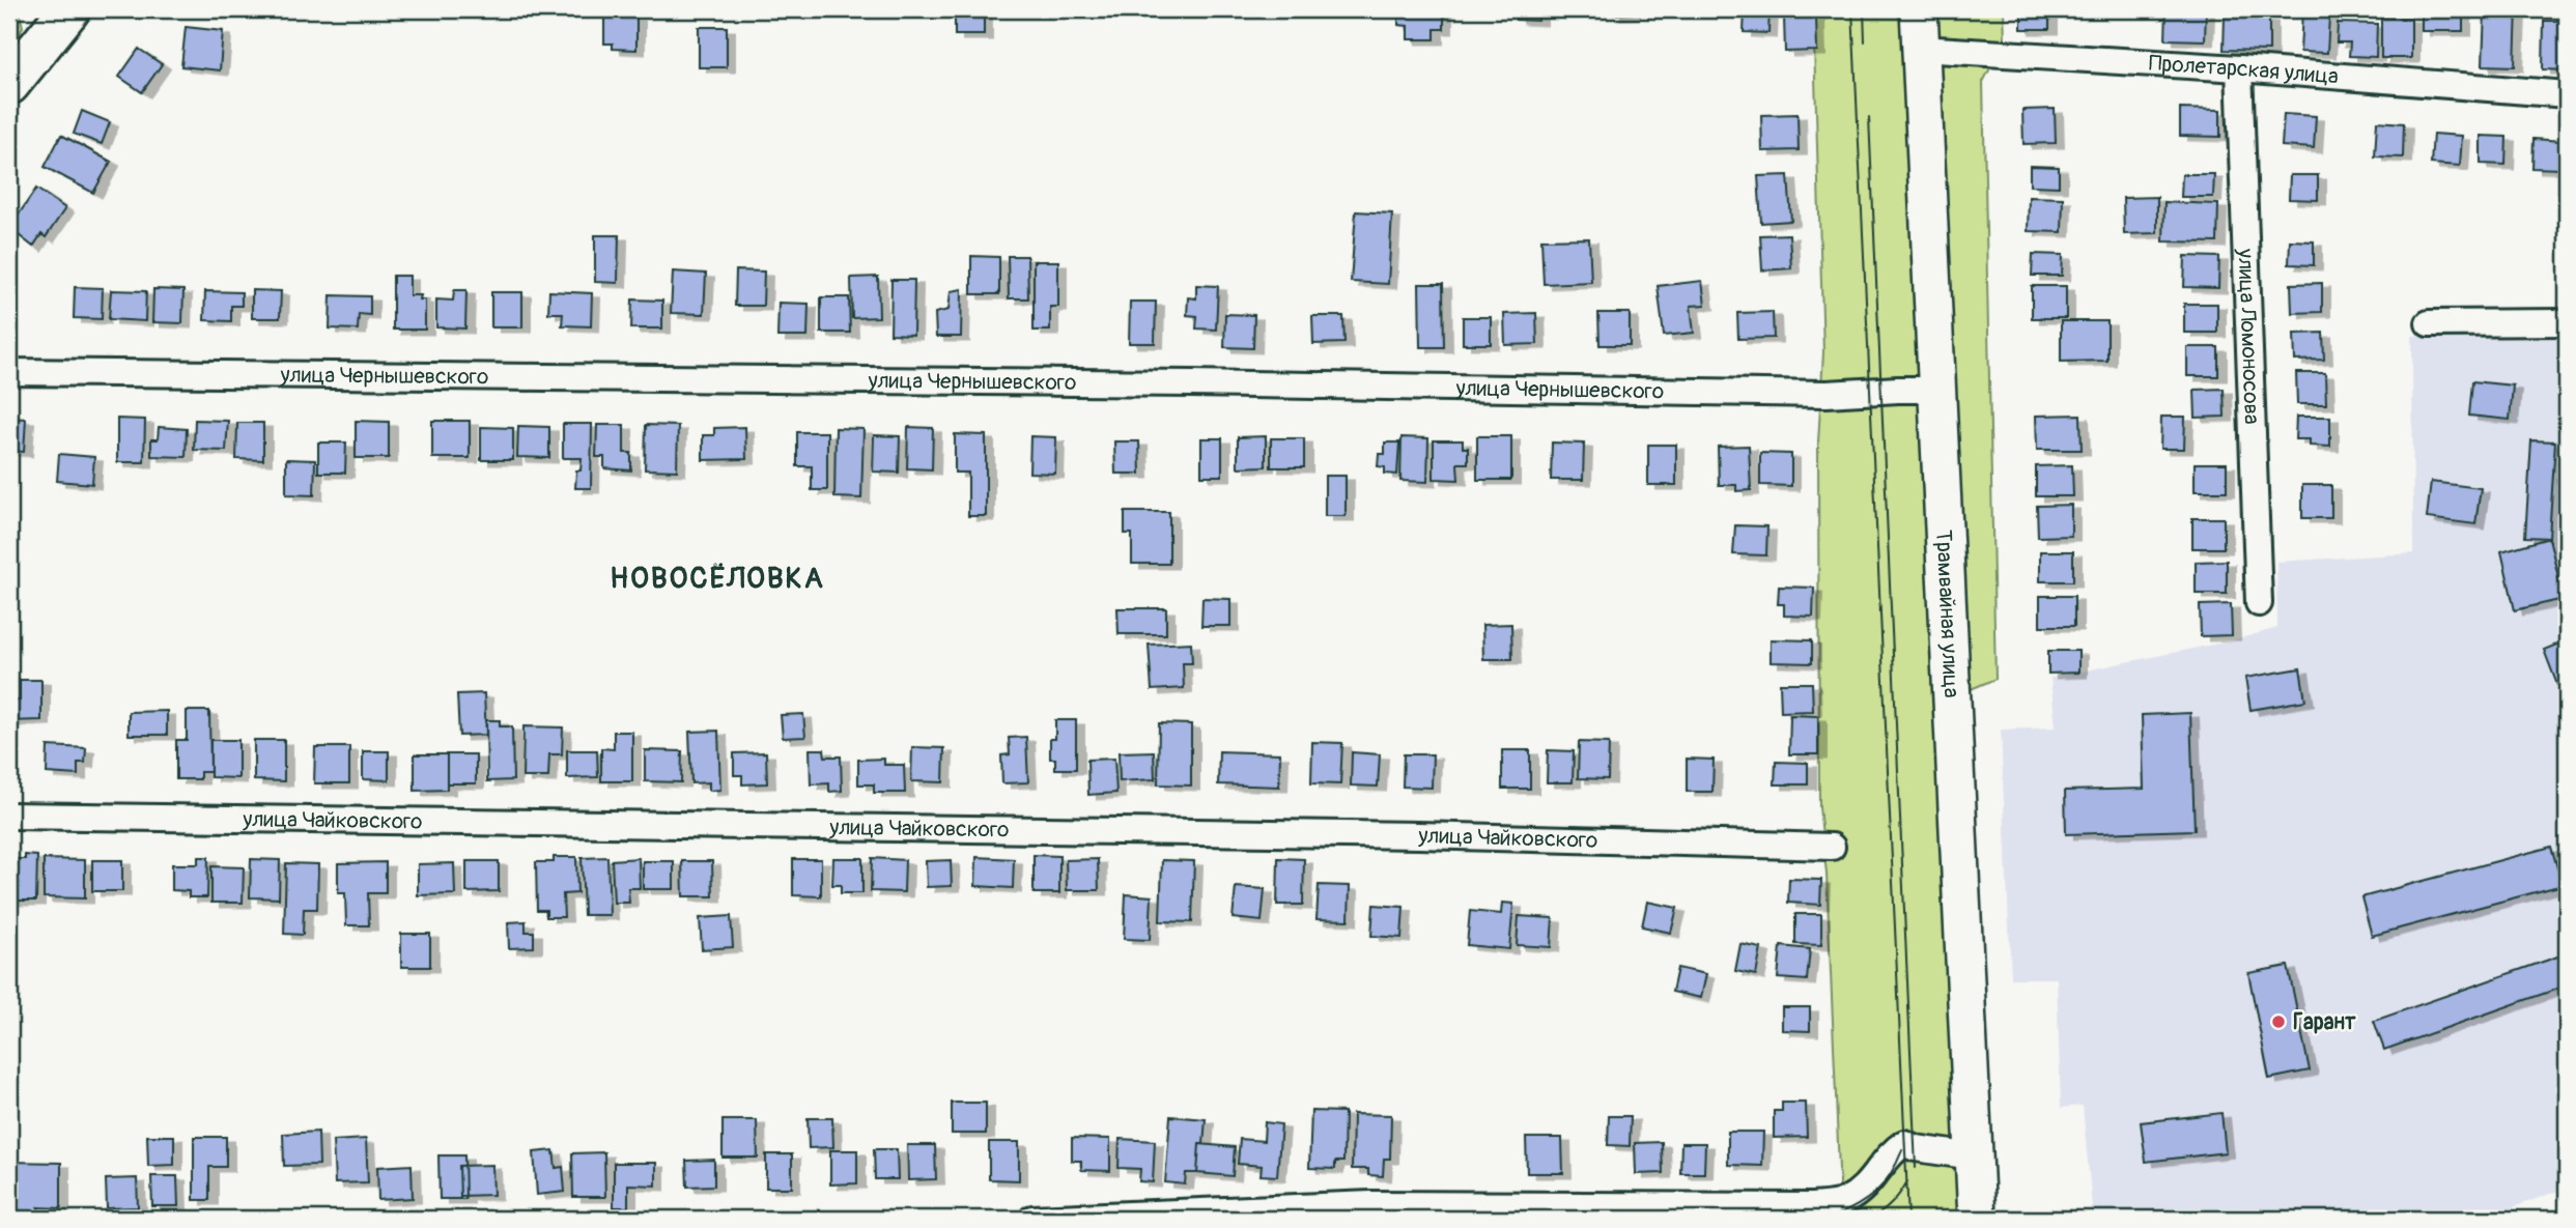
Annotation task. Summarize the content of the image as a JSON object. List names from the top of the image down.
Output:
{
  "streets": {
    "main road": ["Трамвайная улица"],
    "street": [
      "Пролетарская улица",
      "улица Ломоносова",
      "улица Чернышевского",
      "улица Чайковского"
    ]
  },
  "crossings": [
    ["Пролетарская улица", "улица Ломоносова"],
    ["Пролетарская улица", "Трамвайная улица"],
    ["улица Чернышевского", "Трамвайная улица"]
  ],
  "districts": ["НОВОСЁЛОВКА"],
  "places": ["Гарант"]
}
